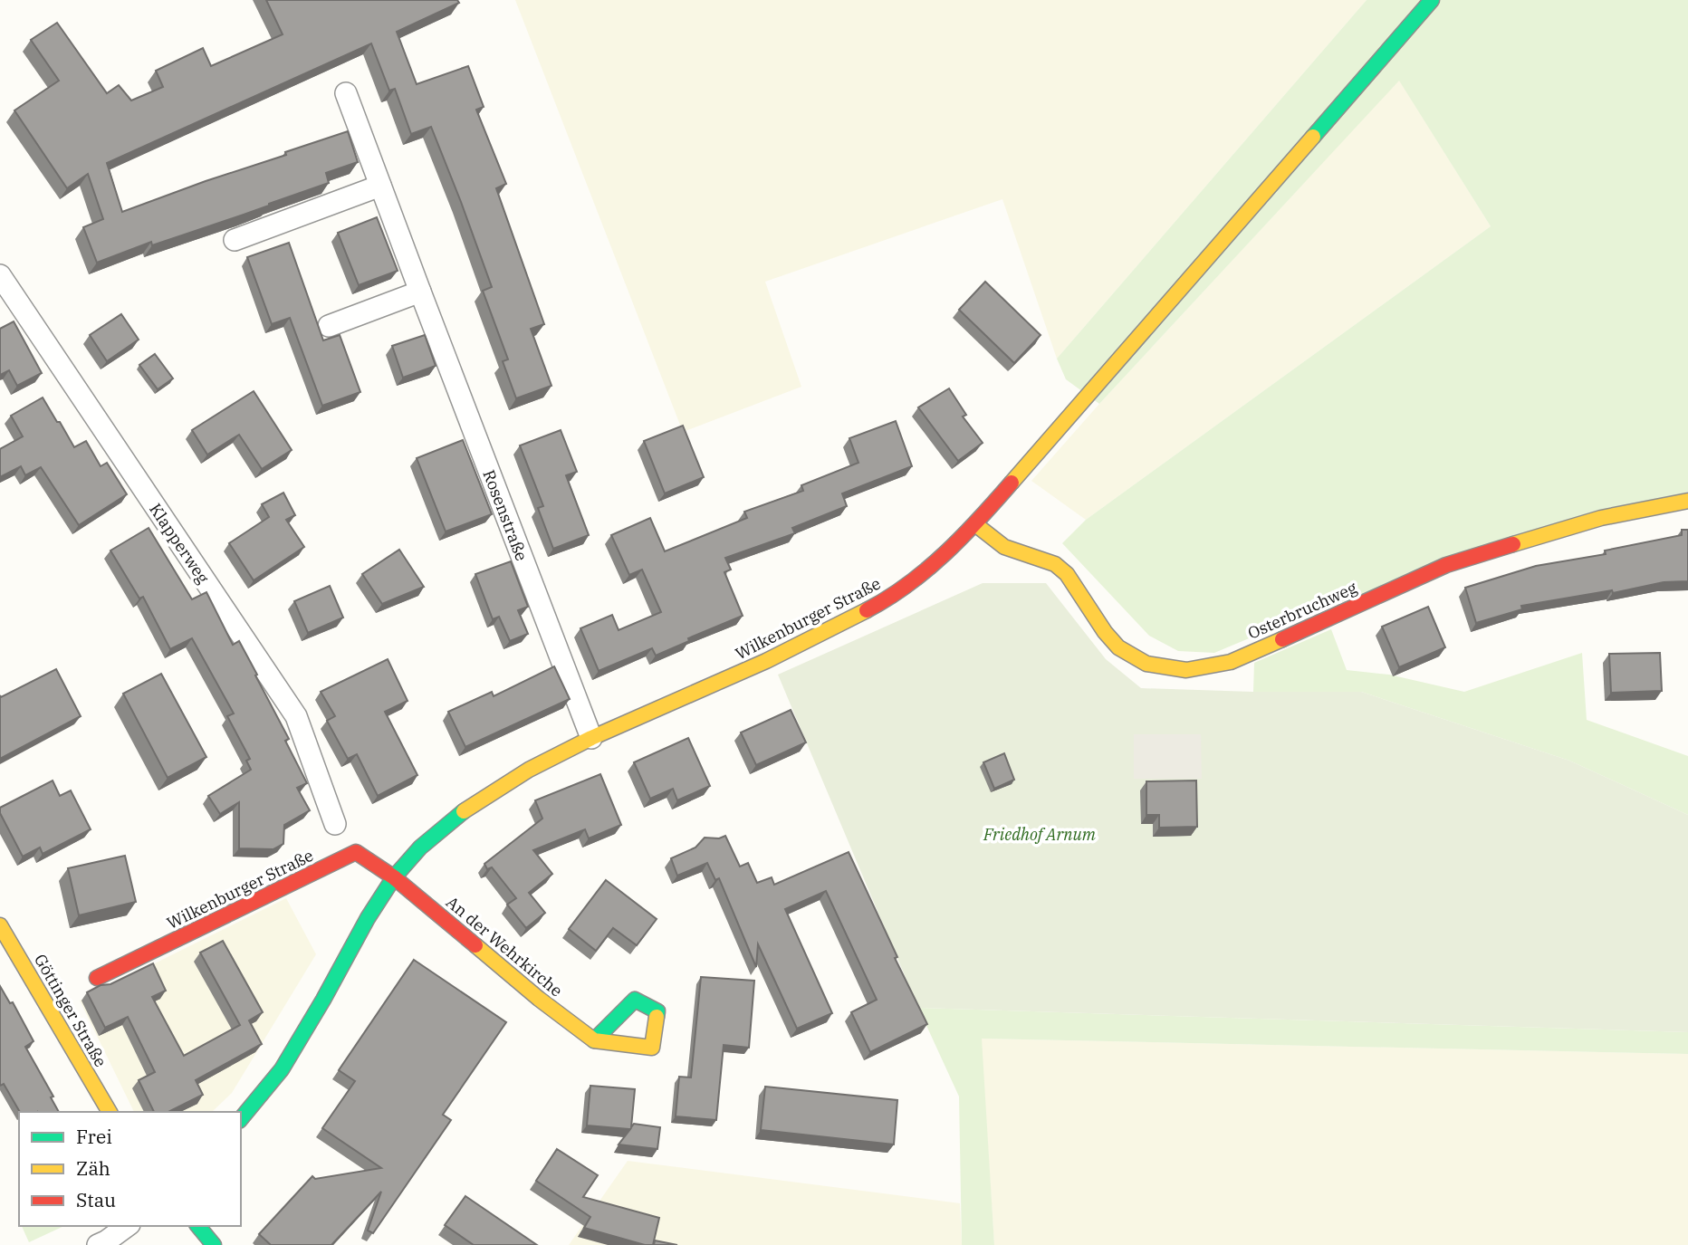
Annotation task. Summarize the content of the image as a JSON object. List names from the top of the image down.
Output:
{
  "streets": {
    "main road": [
      "Osterbruchweg",
      "Wilkenburger Straße",
      "An der Wehrkirche",
      "Göttinger Straße"
    ],
    "street": ["Rosenstraße", "Klapperweg"]
  },
  "crossings": [
    ["Rosenstraße", "Wilkenburger Straße"],
    ["Osterbruchweg", "Wilkenburger Straße"],
    ["Wilkenburger Straße", "An der Wehrkirche"]
  ],
  "parks": ["Friedhof Arnum"],
  "legend": ["Frei", "Zäh", "Stau"]
}
